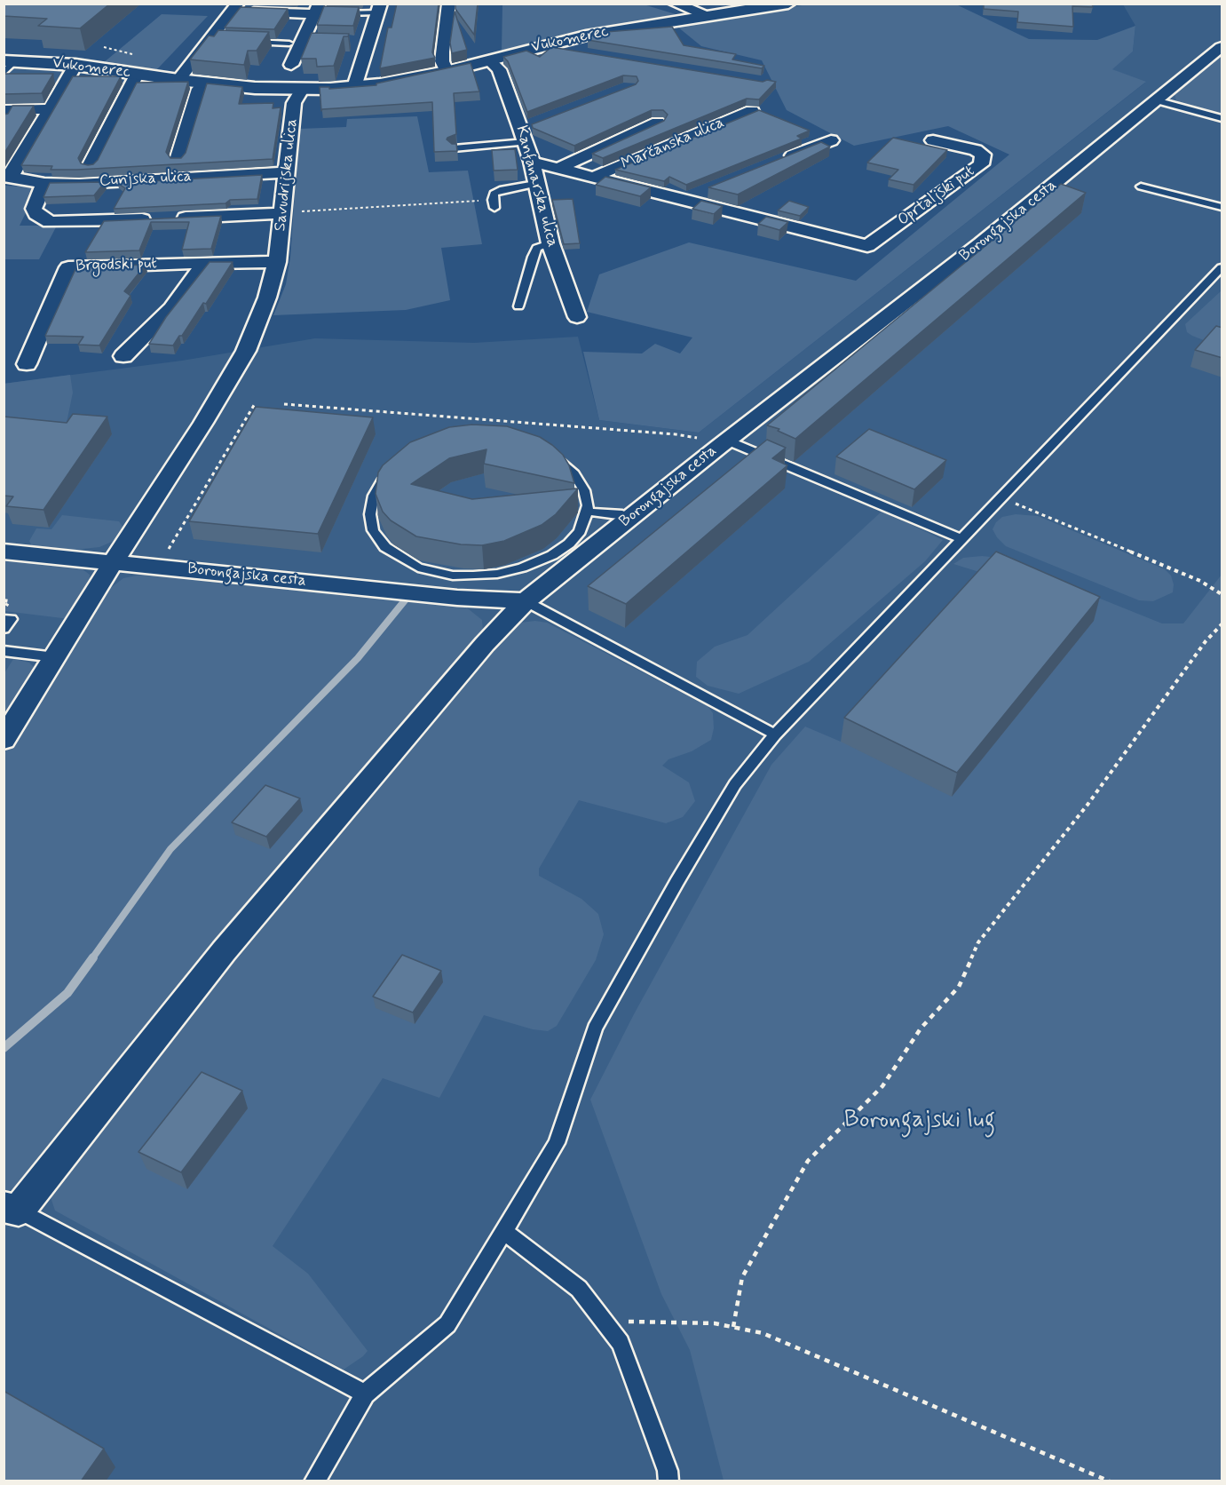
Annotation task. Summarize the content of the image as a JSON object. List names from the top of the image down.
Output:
{
  "streets": {
    "street": [
      "Vukomerec",
      "Marčanska ulica",
      "Savudrijska ulica",
      "Cunjska ulica",
      "Kanfanarska ulica",
      "Oprtaljski put",
      "Borongajska cesta",
      "Brgodski put"
    ]
  },
  "crossings": [
    ["Vukomerec", "Savudrijska ulica"],
    ["Vukomerec", "Kanfanarska ulica"],
    ["Savudrijska ulica", "Cunjska ulica"],
    ["Savudrijska ulica", "Borongajska cesta"]
  ],
  "parks": ["Borongajski lug"]
}
